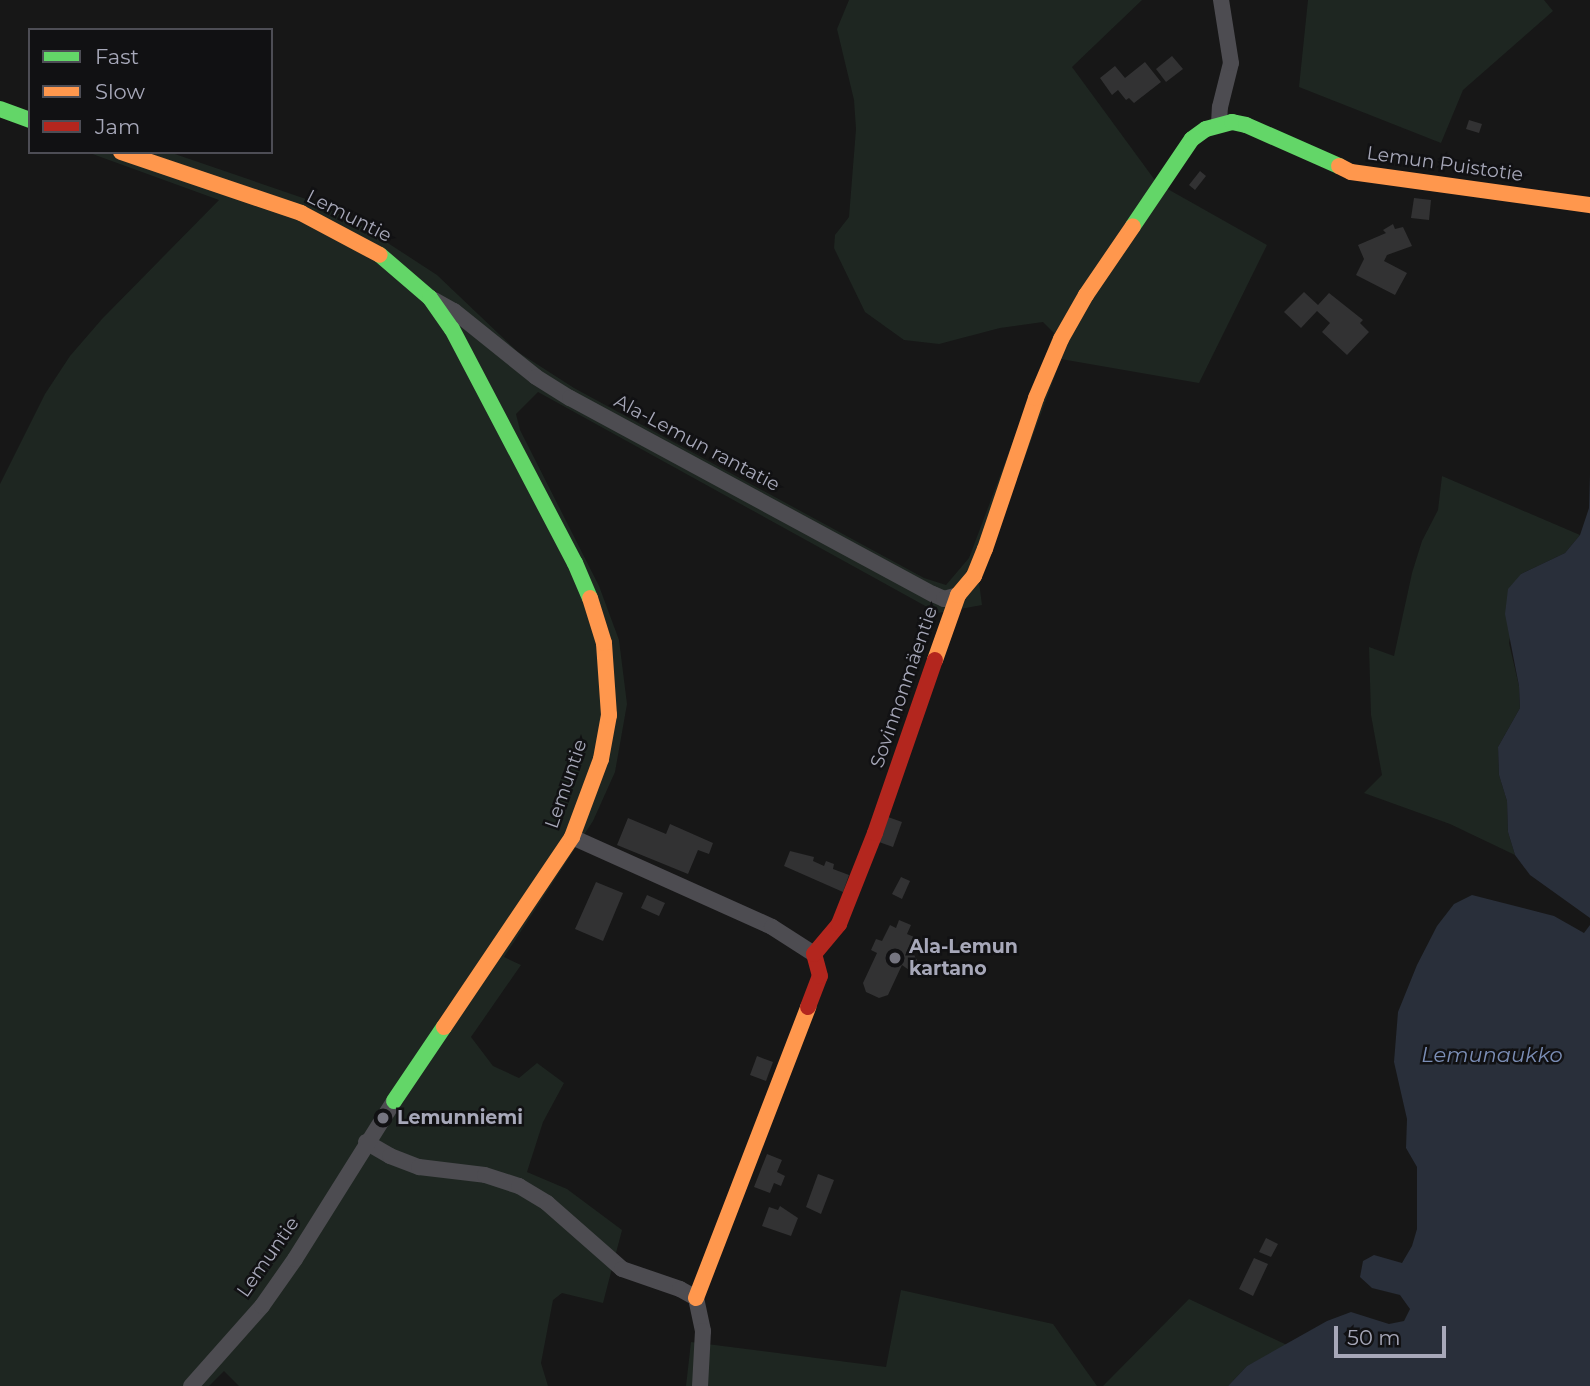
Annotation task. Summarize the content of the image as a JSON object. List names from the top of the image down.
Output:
{
  "streets": {
    "street": [
      "Lemun Puistotie",
      "Lemuntie",
      "Ala-Lemun rantatie",
      "Sovinnonmäentie"
    ]
  },
  "crossings": [
    ["Lemun Puistotie", "Sovinnonmäentie"],
    ["Lemuntie", "Ala-Lemun rantatie"],
    ["Ala-Lemun rantatie", "Sovinnonmäentie"]
  ],
  "water": ["Lemunaukko"],
  "places": ["Ala-Lemun kartano", "Lemunniemi"],
  "legend": ["Fast", "Slow", "Jam"],
  "scale_bar": "50 m"
}
